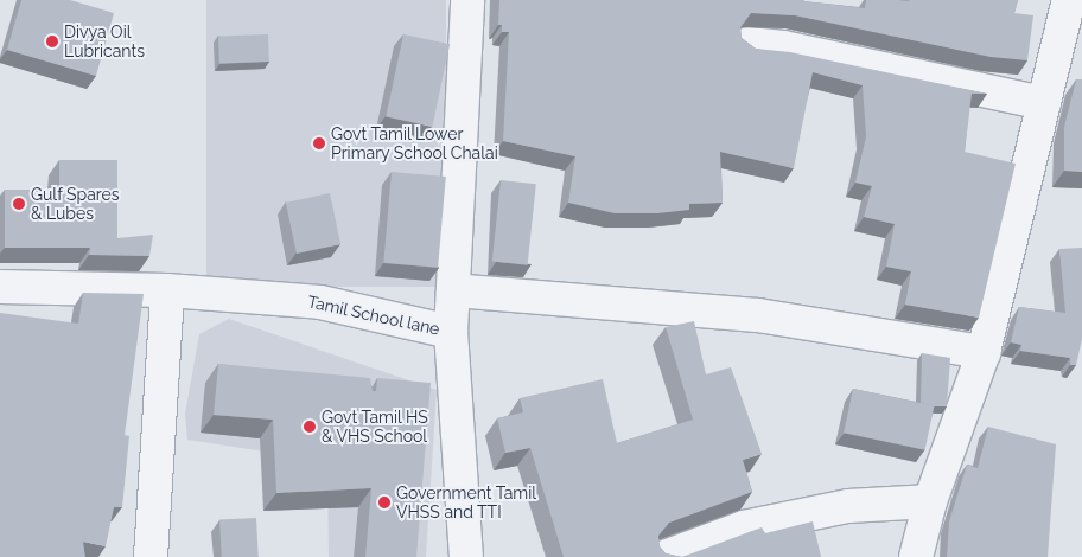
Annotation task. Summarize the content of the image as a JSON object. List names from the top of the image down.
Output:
{
  "streets": {
    "street": ["Tamil School lane"]
  },
  "places": [
    "Divya Oil Lubricants",
    "Govt Tamil Lower Primary School Chalai",
    "Gulf Spares & Lubes",
    "Govt Tamil HS & VHS School",
    "Government Tamil VHSS and TTI"
  ]
}
